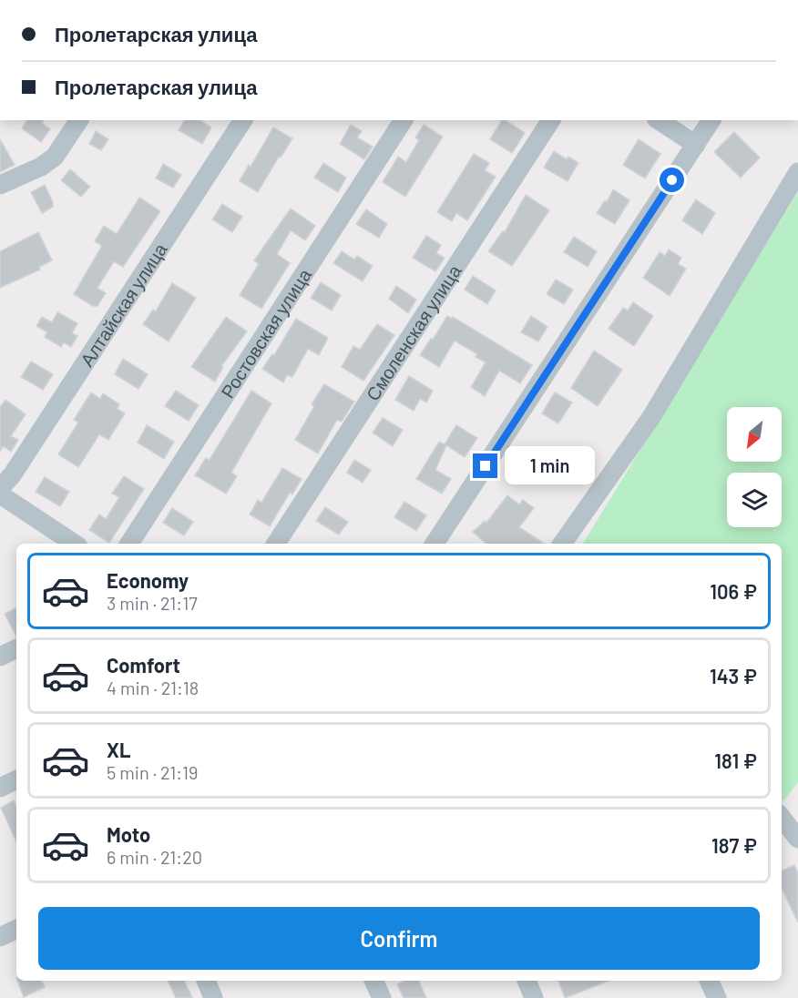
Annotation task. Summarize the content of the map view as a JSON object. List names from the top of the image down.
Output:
{
  "streets": {
    "street": ["Алтайская улица", "Ростовская улица", "Смоленская улица"]
  },
  "north": "bottom left",
  "page": {
    "banner": ["Пролетарская улица", "Пролетарская улица"],
    "bubble": "1 min",
    "list": [
      {
        "name": "Economy",
        "note": "3 min · 21:17",
        "value": "106 ₽"
      },
      {
        "name": "Comfort",
        "note": "4 min · 21:18",
        "value": "143 ₽"
      },
      {
        "name": "XL",
        "note": "5 min · 21:19",
        "value": "181 ₽"
      },
      {
        "name": "Moto",
        "note": "6 min · 21:20",
        "value": "187 ₽"
      }
    ],
    "buttons": "Confirm"
  }
}
